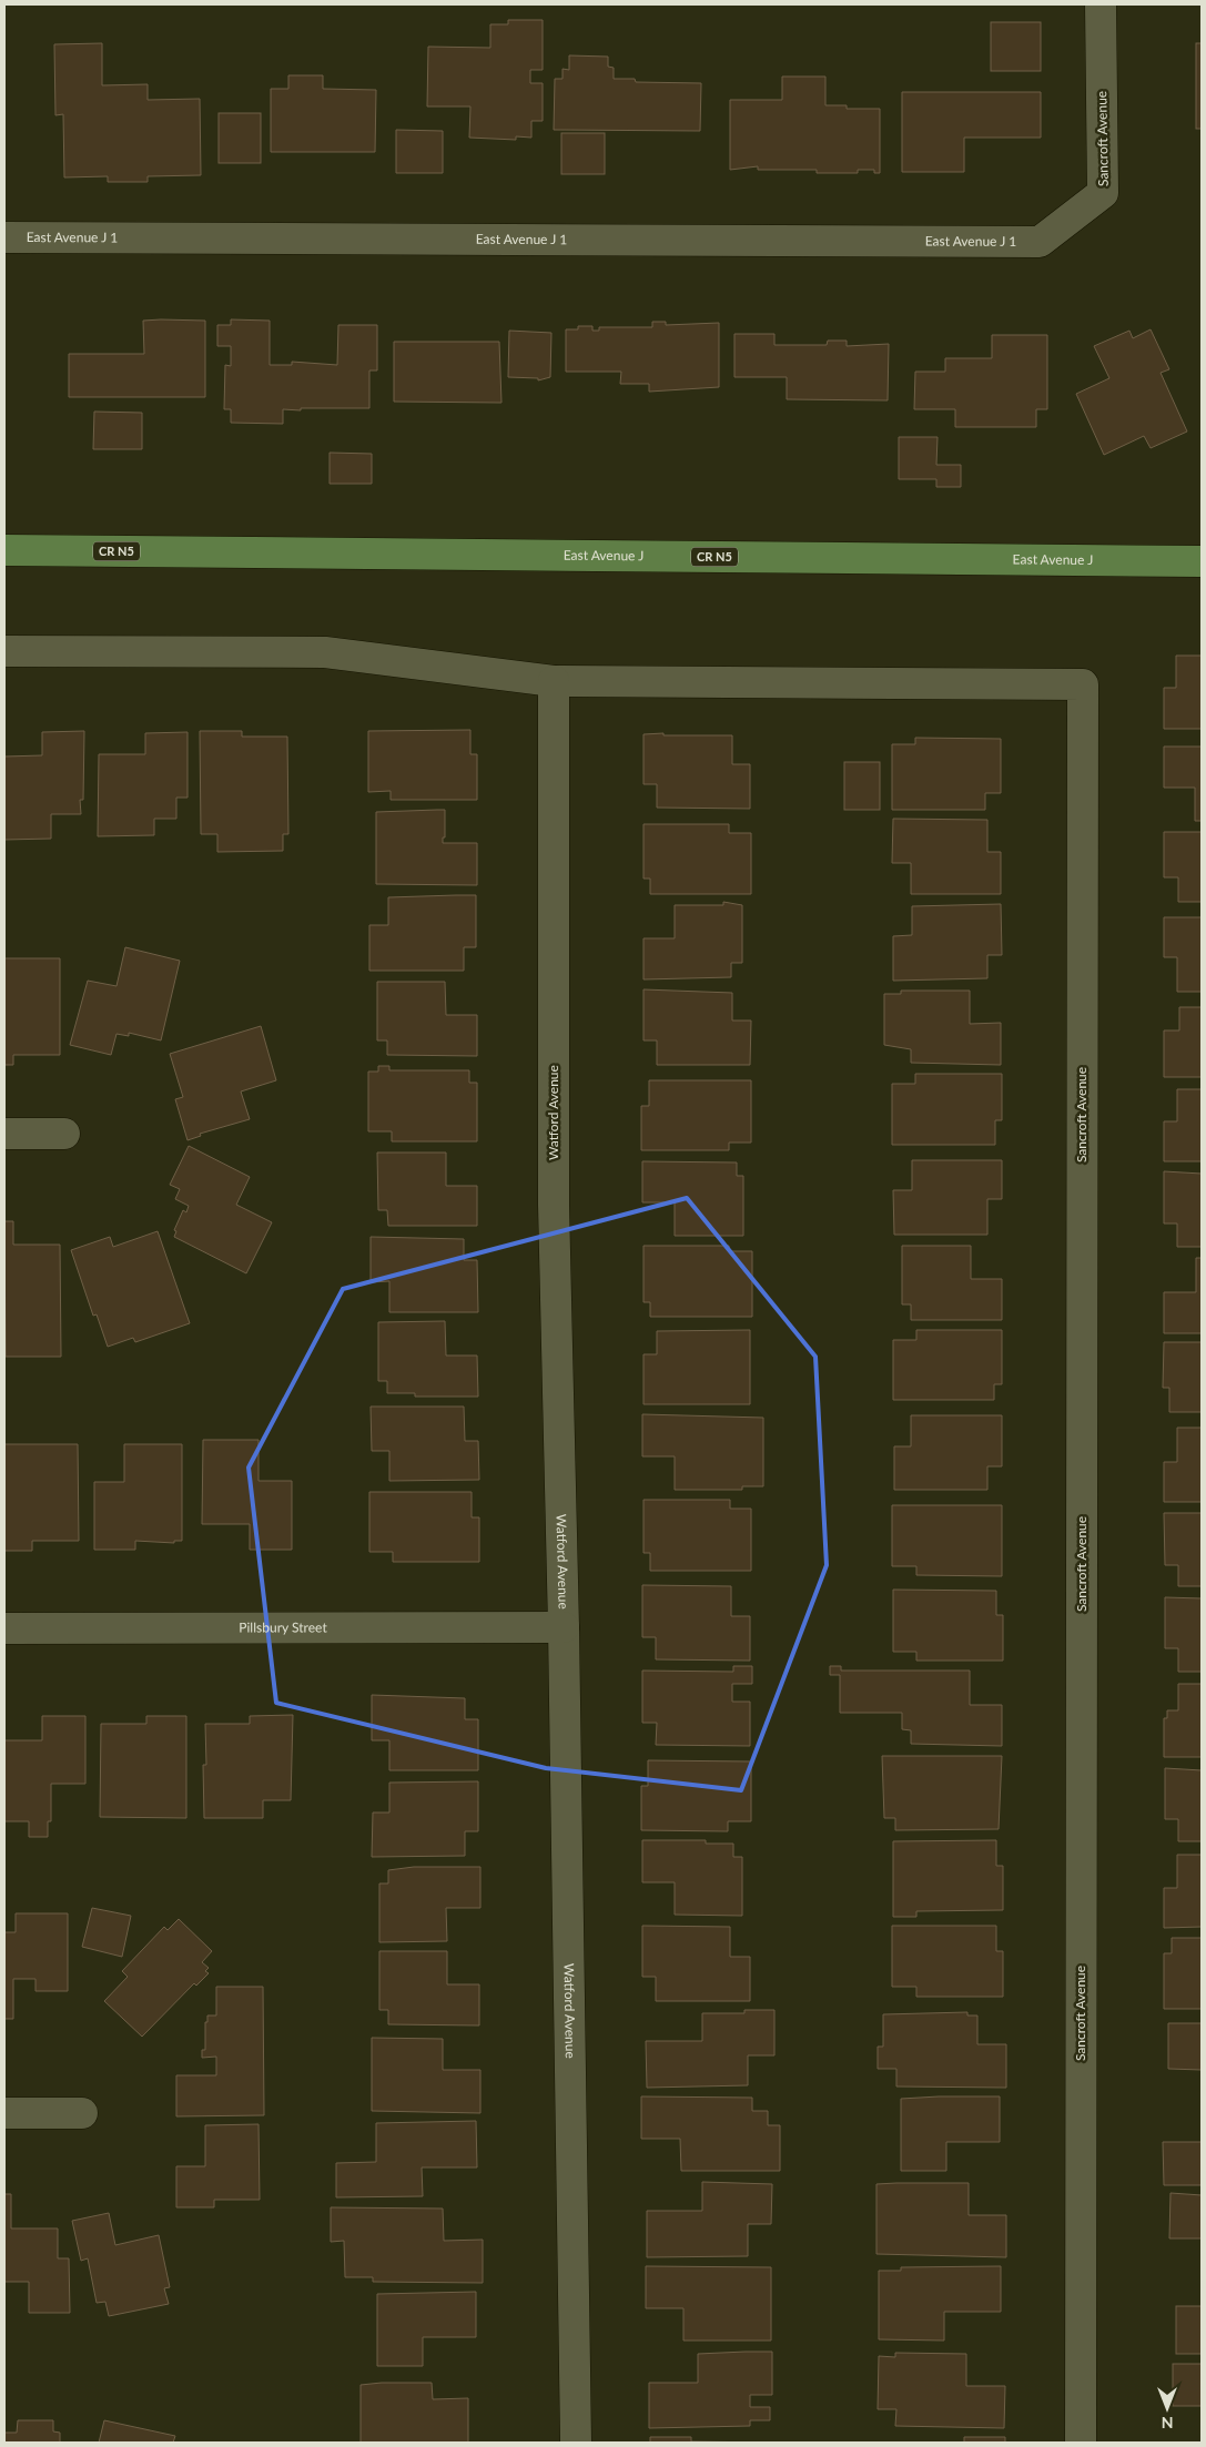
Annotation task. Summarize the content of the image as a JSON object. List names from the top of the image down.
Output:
{
  "streets": {
    "main road": ["CR N5", "East Avenue J"],
    "street": [
      "Sancroft Avenue",
      "East Avenue J 1",
      "Watford Avenue",
      "Pillsbury Street"
    ]
  },
  "crossings": [
    ["Sancroft Avenue", "East Avenue J 1"],
    ["Sancroft Avenue", "Watford Avenue"],
    ["Watford Avenue", "Pillsbury Street"]
  ],
  "north": "bottom"
}
